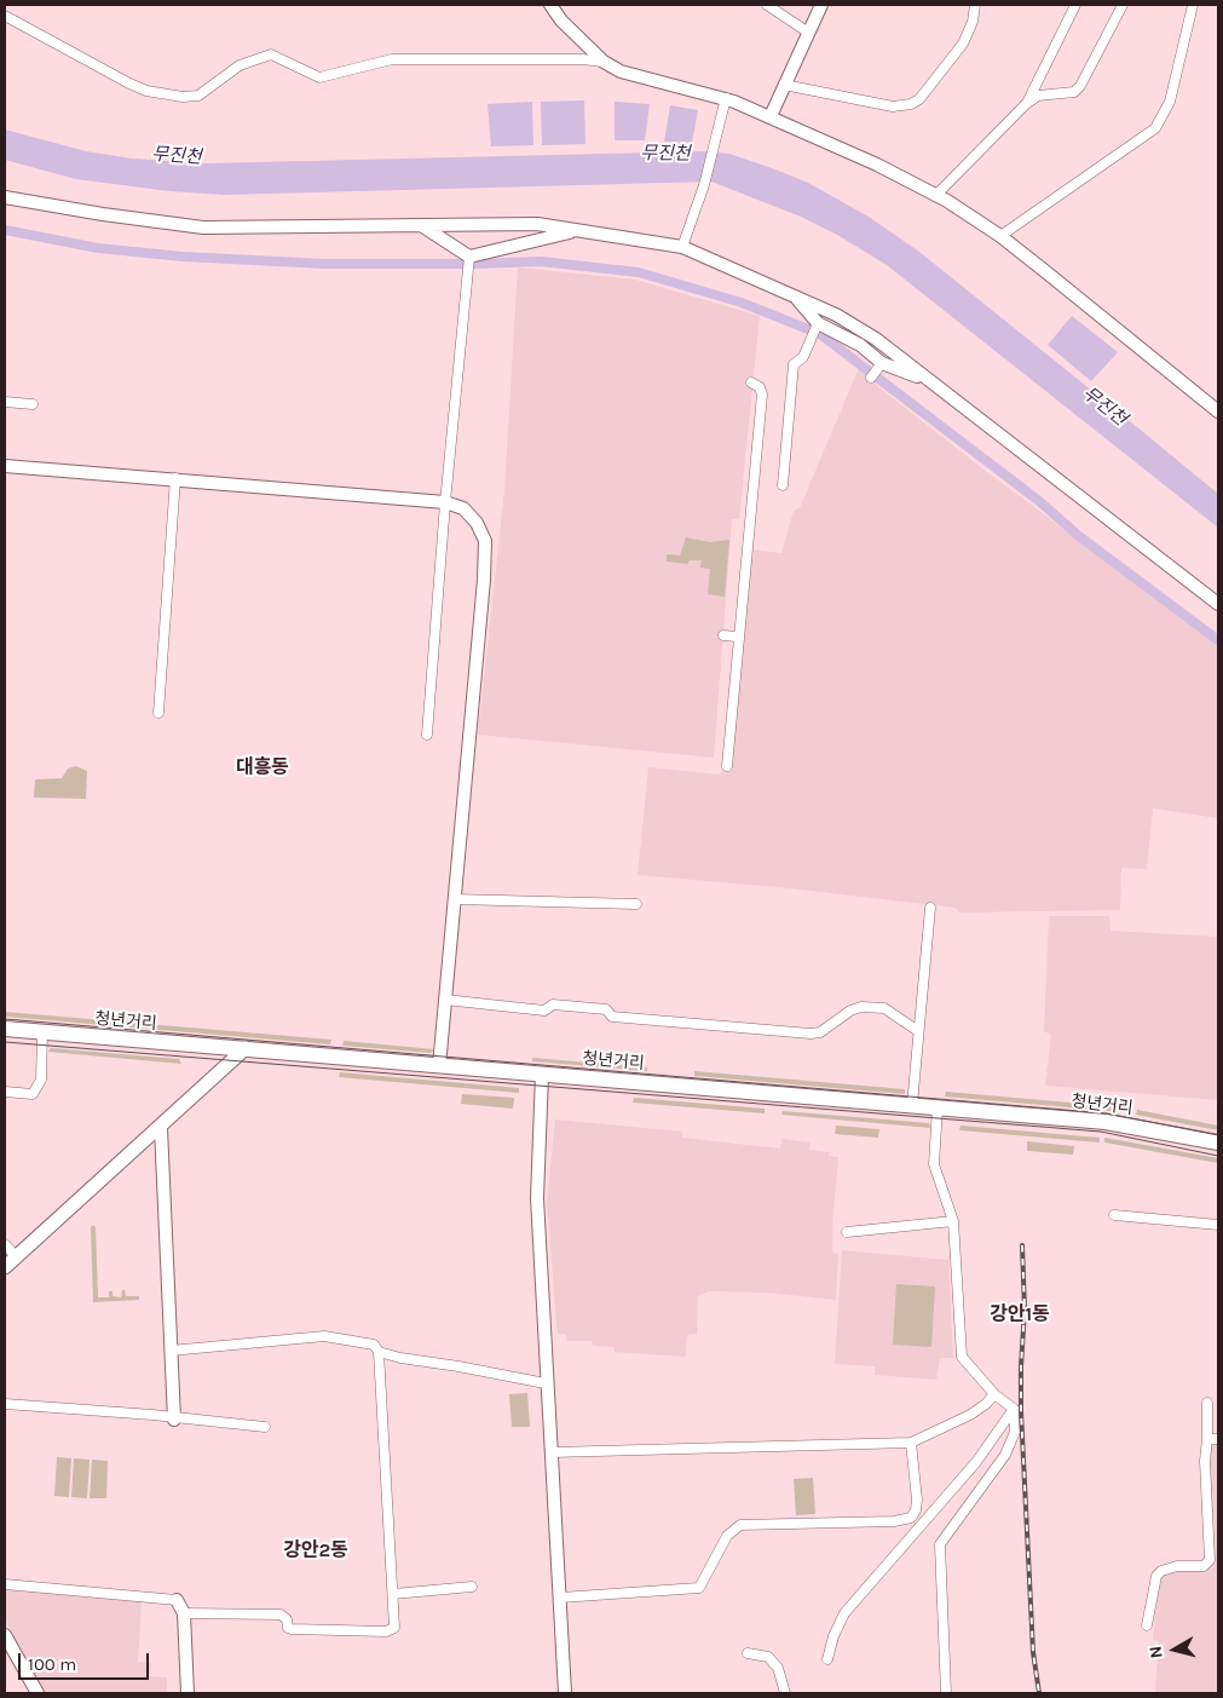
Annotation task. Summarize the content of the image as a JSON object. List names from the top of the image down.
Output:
{
  "streets": {
    "main road": ["청년거리"]
  },
  "districts": ["대흥동", "강안1동", "강안2동"],
  "water": ["무진천"],
  "scale_bar": "100 m",
  "north": "left"
}
